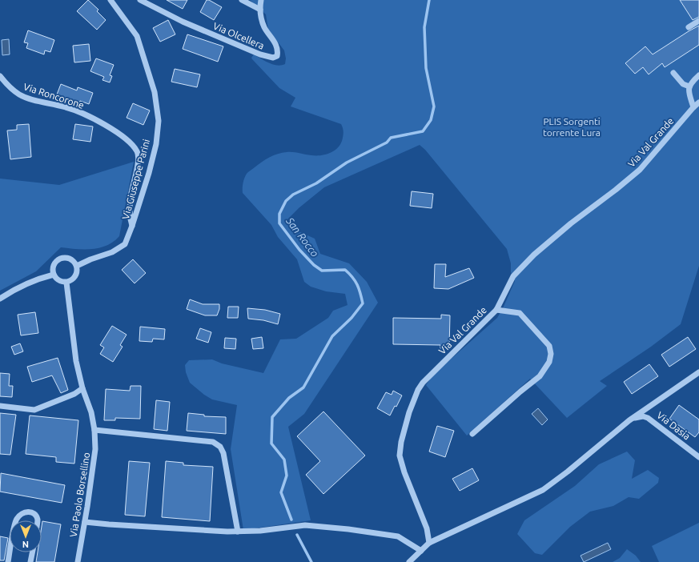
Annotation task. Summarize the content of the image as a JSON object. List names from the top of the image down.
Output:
{
  "streets": {
    "street": [
      "Via Olcellera",
      "Via Roncorone",
      "Via Val Grande",
      "Via Giuseppe Parini",
      "Via Dasia",
      "Via Paolo Borsellino"
    ]
  },
  "crossings": [
    ["Via Roncorone", "Via Giuseppe Parini"],
    ["Via Giuseppe Parini", "Via Paolo Borsellino"]
  ],
  "water": ["San Rocco"],
  "parks": ["PLIS Sorgenti torrente Lura"],
  "north": "bottom"
}
